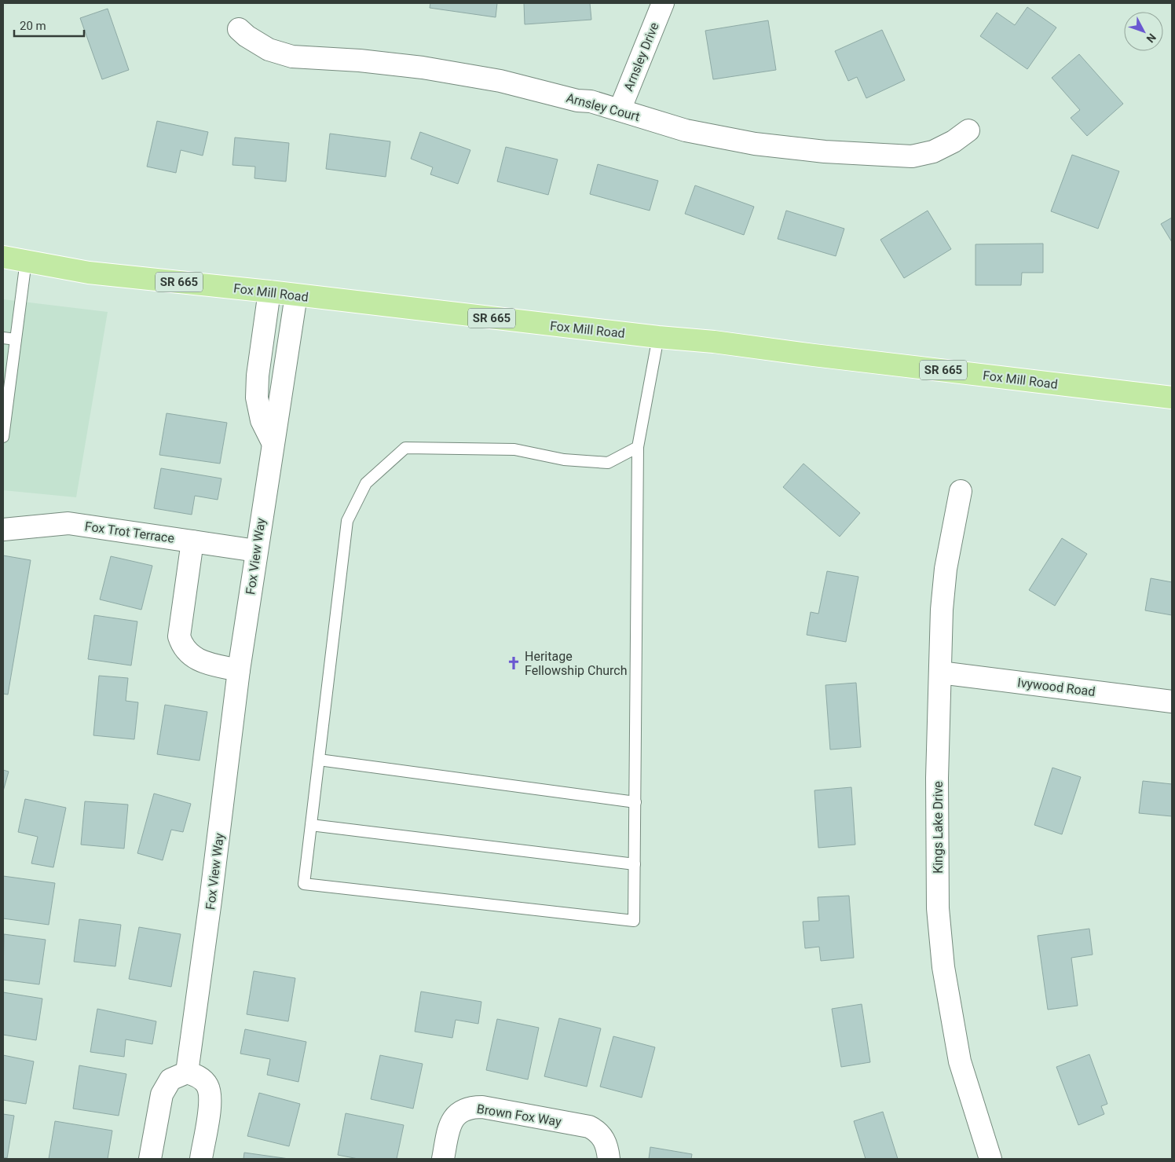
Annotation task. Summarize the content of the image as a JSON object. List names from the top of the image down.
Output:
{
  "streets": {
    "main road": ["SR 665", "Fox Mill Road"],
    "street": [
      "Arnsley Drive",
      "Arnsley Court",
      "Fox Trot Terrace",
      "Fox View Way",
      "Ivywood Road",
      "Kings Lake Drive",
      "Brown Fox Way"
    ]
  },
  "crossings": [
    ["Arnsley Drive", "Arnsley Court"],
    ["Fox Mill Road", "Fox View Way"],
    ["Fox Trot Terrace", "Fox View Way"],
    ["Ivywood Road", "Kings Lake Drive"]
  ],
  "places": {
    "church": ["Heritage Fellowship Church"]
  },
  "scale_bar": "20 m",
  "north": "bottom right"
}
